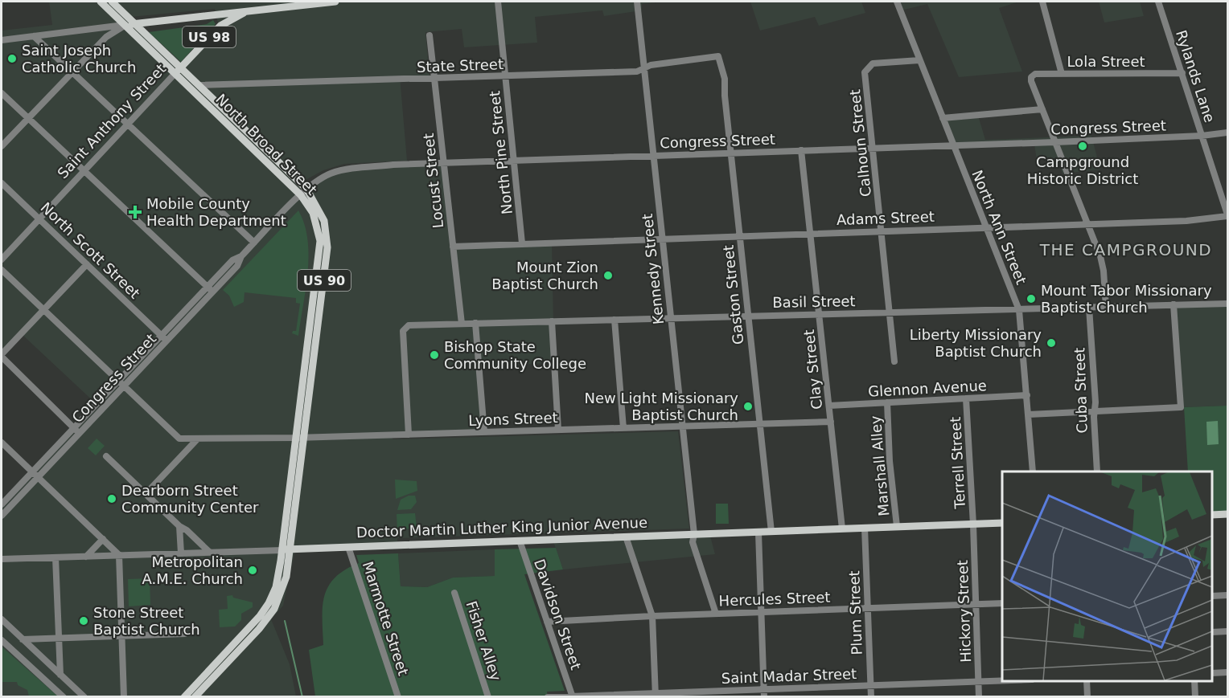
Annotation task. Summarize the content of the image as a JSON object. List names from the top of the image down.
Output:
{
  "streets": {
    "main road": [
      "US 98",
      "Saint Anthony Street",
      "North Broad Street",
      "US 90",
      "Doctor Martin Luther King Junior Avenue"
    ],
    "street": [
      "Lola Street",
      "State Street",
      "Rylands Lane",
      "Congress Street",
      "Calhoun Street",
      "North Pine Street",
      "Locust Street",
      "Adams Street",
      "North Ann Street",
      "North Scott Street",
      "Kennedy Street",
      "Gaston Street",
      "Basil Street",
      "Clay Street",
      "Glennon Avenue",
      "Cuba Street",
      "Lyons Street",
      "Terrell Street",
      "Marshall Alley",
      "Hercules Street",
      "Hickory Street",
      "Plum Street",
      "Davidson Street",
      "Marmotte Street",
      "Fisher Alley",
      "Saint Madar Street"
    ]
  },
  "crossings": [
    ["US 98", "Saint Anthony Street"],
    ["US 98", "North Broad Street"],
    ["Lola Street", "Rylands Lane"],
    ["State Street", "North Broad Street"],
    ["State Street", "North Pine Street"],
    ["State Street", "Locust Street"],
    ["State Street", "Kennedy Street"],
    ["State Street", "Gaston Street"],
    ["Rylands Lane", "Congress Street"],
    ["Rylands Lane", "Adams Street"],
    ["Saint Anthony Street", "North Broad Street"],
    ["Saint Anthony Street", "North Scott Street"],
    ["Congress Street", "Calhoun Street"],
    ["Congress Street", "North Broad Street"],
    ["Congress Street", "North Pine Street"],
    ["Congress Street", "Locust Street"],
    ["Congress Street", "North Ann Street"],
    ["Congress Street", "North Scott Street"],
    ["Congress Street", "Kennedy Street"],
    ["Congress Street", "Gaston Street"],
    ["Congress Street", "Clay Street"],
    ["Congress Street", "Lyons Street"],
    ["Calhoun Street", "Adams Street"],
    ["Calhoun Street", "North Ann Street"],
    ["Calhoun Street", "Basil Street"],
    ["North Broad Street", "US 90"],
    ["North Broad Street", "Lyons Street"],
    ["North Broad Street", "Doctor Martin Luther King Junior Avenue"],
    ["North Pine Street", "Adams Street"],
    ["Locust Street", "Basil Street"],
    ["Adams Street", "North Ann Street"],
    ["Adams Street", "Kennedy Street"],
    ["Adams Street", "Gaston Street"],
    ["Adams Street", "Clay Street"],
    ["North Ann Street", "Basil Street"],
    ["North Ann Street", "Glennon Avenue"],
    ["Kennedy Street", "Basil Street"],
    ["Kennedy Street", "Lyons Street"],
    ["Kennedy Street", "Doctor Martin Luther King Junior Avenue"],
    ["Kennedy Street", "Hercules Street"],
    ["US 90", "Doctor Martin Luther King Junior Avenue"],
    ["Gaston Street", "Basil Street"],
    ["Gaston Street", "Lyons Street"],
    ["Gaston Street", "Doctor Martin Luther King Junior Avenue"],
    ["Basil Street", "Clay Street"],
    ["Basil Street", "Cuba Street"],
    ["Basil Street", "Lyons Street"],
    ["Clay Street", "Glennon Avenue"],
    ["Clay Street", "Lyons Street"],
    ["Clay Street", "Doctor Martin Luther King Junior Avenue"],
    ["Glennon Avenue", "Terrell Street"],
    ["Glennon Avenue", "Marshall Alley"],
    ["Terrell Street", "Doctor Martin Luther King Junior Avenue"],
    ["Terrell Street", "Hickory Street"],
    ["Marshall Alley", "Doctor Martin Luther King Junior Avenue"],
    ["Doctor Martin Luther King Junior Avenue", "Hickory Street"],
    ["Doctor Martin Luther King Junior Avenue", "Plum Street"],
    ["Doctor Martin Luther King Junior Avenue", "Davidson Street"],
    ["Doctor Martin Luther King Junior Avenue", "Marmotte Street"],
    ["Hercules Street", "Hickory Street"],
    ["Hercules Street", "Plum Street"],
    ["Hercules Street", "Davidson Street"],
    ["Hickory Street", "Saint Madar Street"],
    ["Plum Street", "Saint Madar Street"],
    ["Davidson Street", "Saint Madar Street"]
  ],
  "districts": ["THE CAMPGROUND"],
  "places": {
    "other": [
      "Saint Joseph Catholic Church",
      "Campground Historic District",
      "Mount Zion Baptist Church",
      "Mount Tabor Missionary Baptist Church",
      "Liberty Missionary Baptist Church",
      "Bishop State Community College",
      "New Light Missionary Baptist Church",
      "Dearborn Street Community Center",
      "Metropolitan A.M.E. Church",
      "Stone Street Baptist Church"
    ],
    "health": ["Mobile County Health Department"]
  }
}
